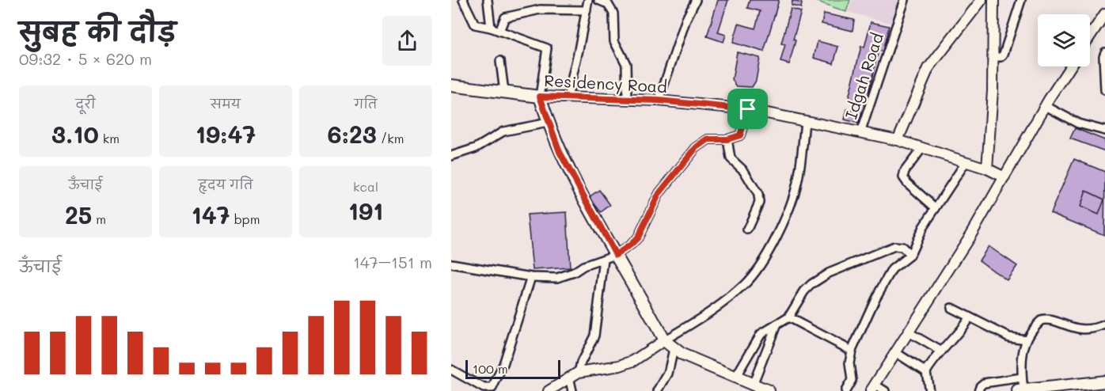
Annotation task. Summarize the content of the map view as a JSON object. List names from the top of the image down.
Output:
{
  "streets": {
    "main road": ["Residency Road"],
    "street": ["Idgah Road"]
  },
  "crossings": [
    ["Idgah Road", "Residency Road"]
  ],
  "scale_bar": "100 m",
  "page": {
    "heading": ["सुबह की दौड़", "09:32 · 5 × 620 m"],
    "stats": [
      ["दूरी", "3.10 km"],
      ["समय", "19:47"],
      ["गति", "6:23 /km"],
      ["ऊँचाई", "25 m"],
      ["हृदय गति", "147 bpm"],
      ["kcal", "191"]
    ],
    "chart": ["ऊँचाई", "147–151 m"],
    "scale": "100 m"
  }
}
